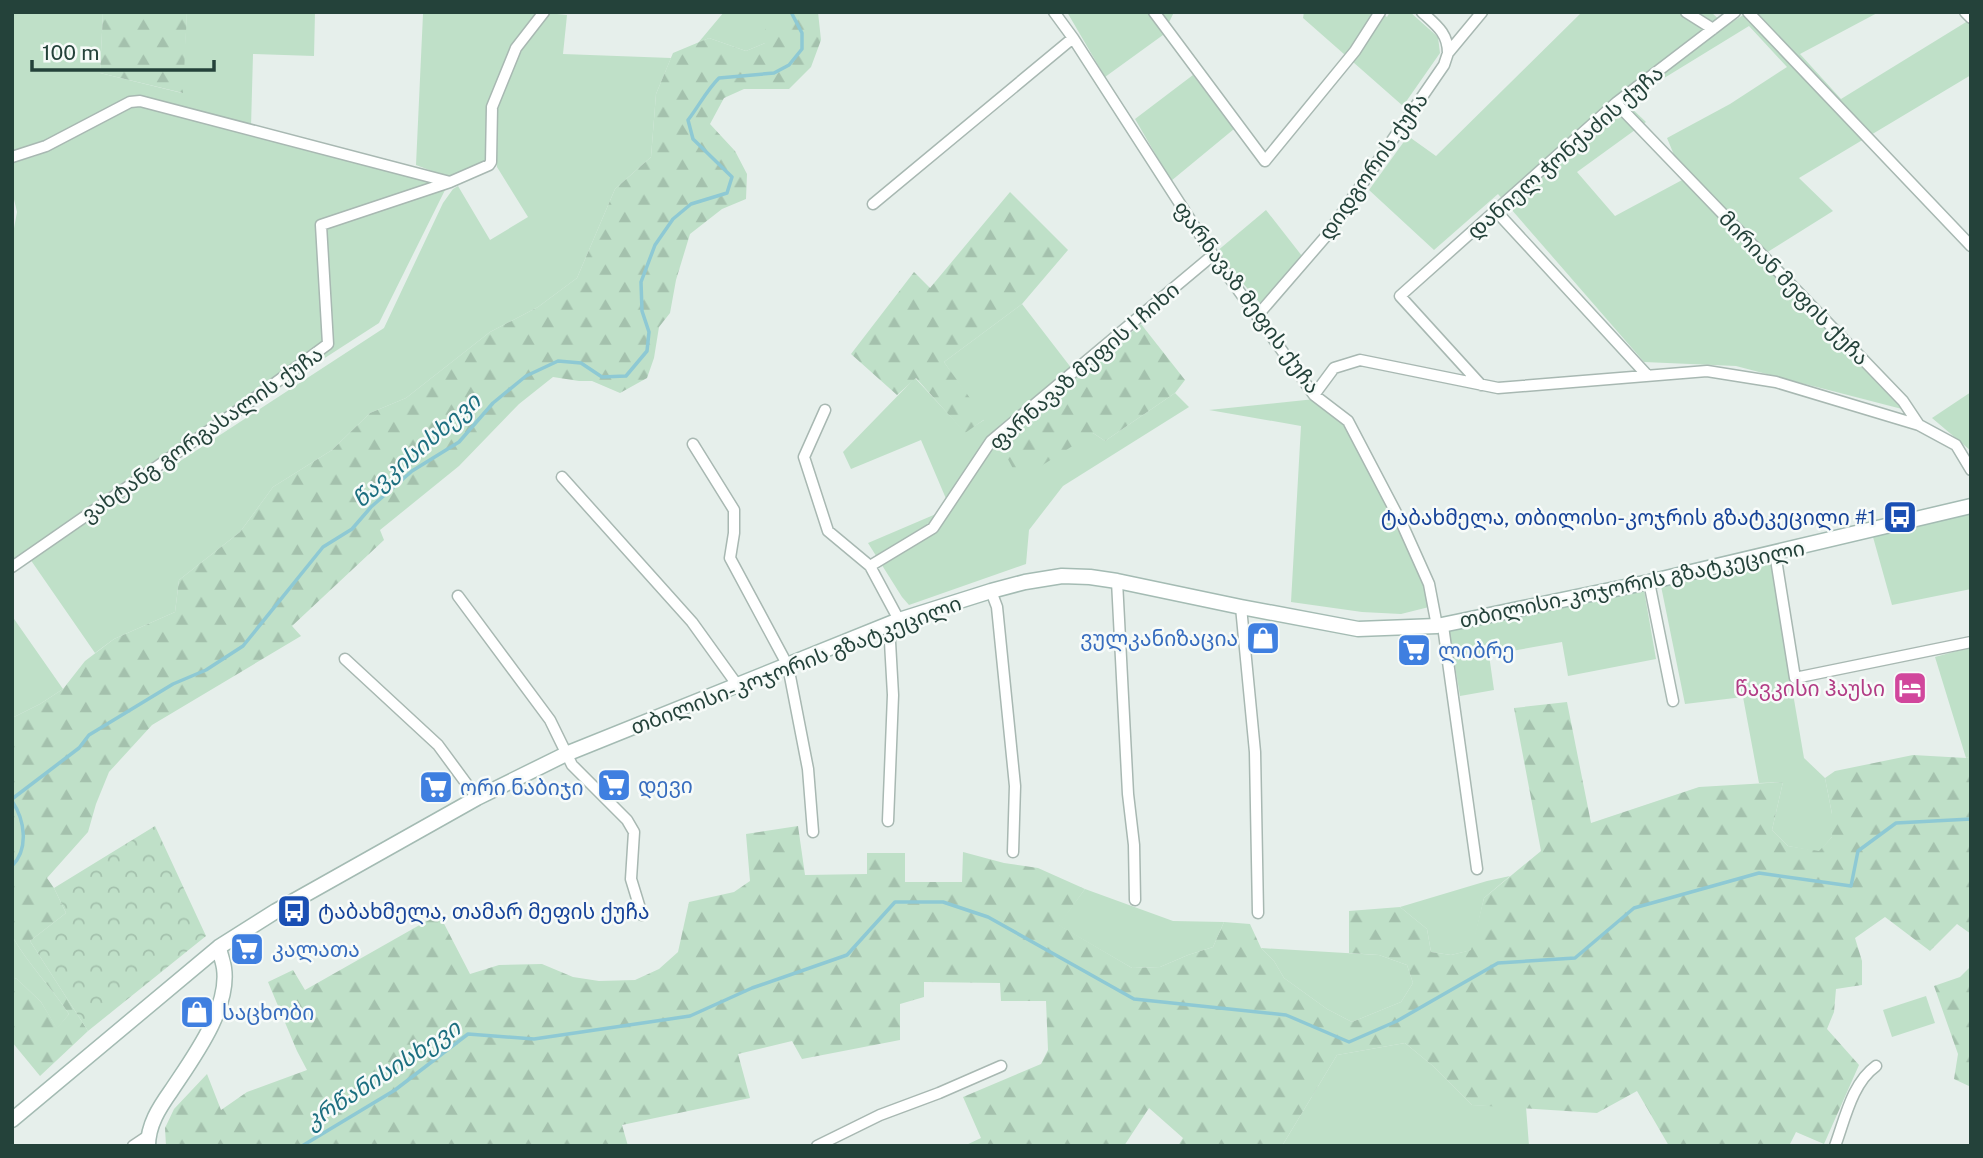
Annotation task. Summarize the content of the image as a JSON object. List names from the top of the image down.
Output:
{
  "streets": {
    "main road": ["თბილისი-კოჯორის გზატკეცილი"],
    "street": [
      "დანიელ ჭონქაძის ქუჩა",
      "დიდგორის ქუჩა",
      "მირიან მეფის ქუჩა",
      "ფარნავაზ მეფის ქუჩა",
      "ფარნავაზ მეფის I ჩიხი",
      "ვახტანგ გორგასალის ქუჩა"
    ]
  },
  "crossings": [
    ["დანიელ ჭონქაძის ქუჩა", "მირიან მეფის ქუჩა"],
    ["დიდგორის ქუჩა", "ფარნავაზ მეფის ქუჩა"],
    ["ფარნავაზ მეფის ქუჩა", "ფარნავაზ მეფის I ჩიხი"],
    ["ფარნავაზ მეფის ქუჩა", "თბილისი-კოჯორის გზატკეცილი"]
  ],
  "water": ["წავკისისხევი", "კრწანისისხევი"],
  "places": {
    "bus stop": ["ტაბახმელა, თბილისი-კოჯრის გზატკეცილი #1", "ტაბახმელა, თამარ მეფის ქუჩა"],
    "shop": ["ვულკანიზაცია", "საცხობი"],
    "supermarket": [
      "ლიბრე",
      "დევი",
      "ორი ნაბიჯი",
      "კალათა"
    ],
    "hotel": ["წავკისი ჰაუსი"]
  },
  "scale_bar": "100 m"
}
